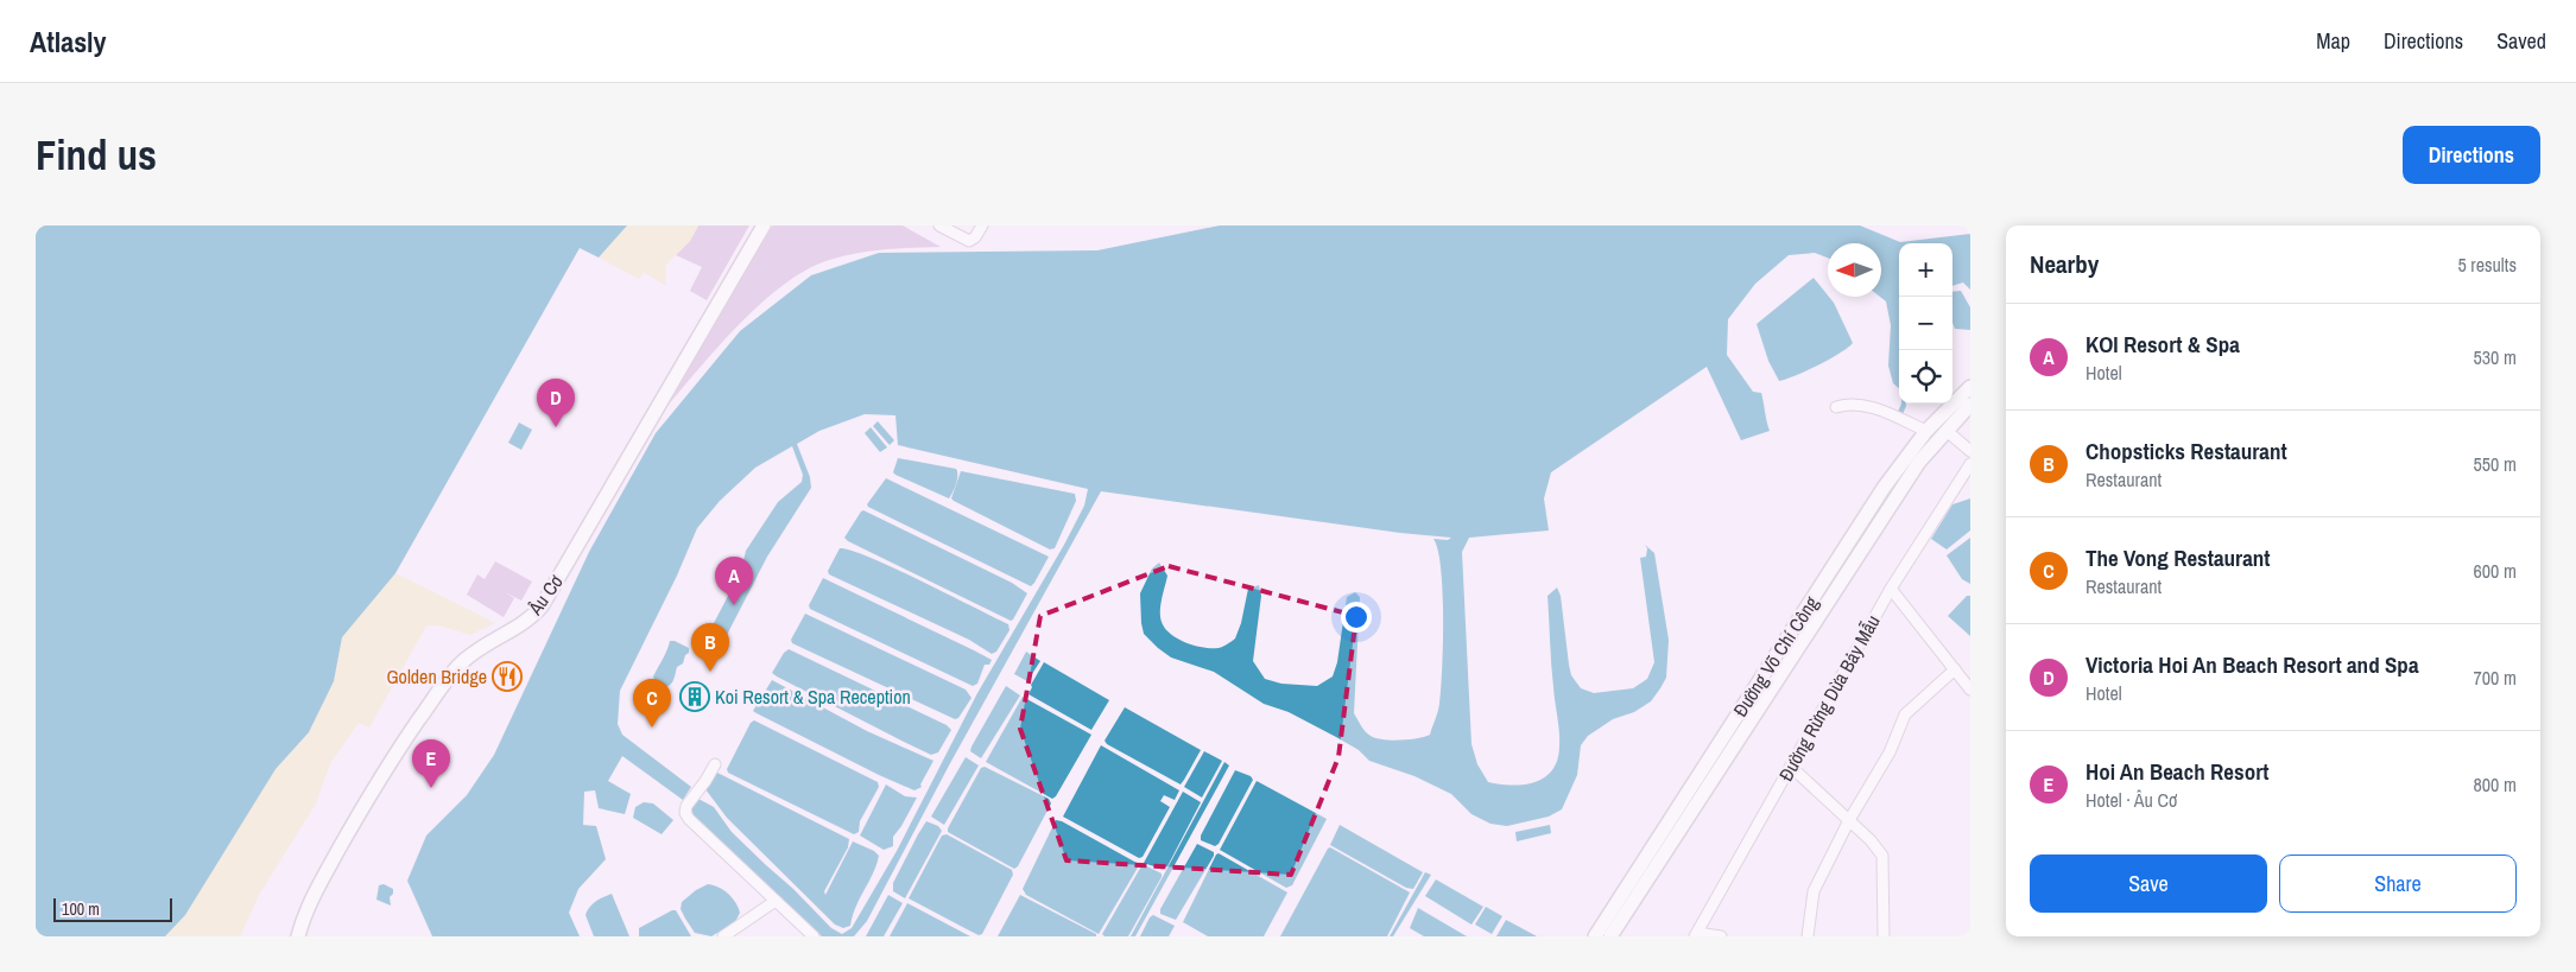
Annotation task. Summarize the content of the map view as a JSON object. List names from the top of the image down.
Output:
{
  "streets": {
    "main road": ["Âu Cơ", "Đường Võ Chí Công"],
    "street": ["Đường Rừng Dừa Bảy Mẫu"]
  },
  "places": {
    "restaurant": ["Golden Bridge"],
    "building": ["Koi Resort & Spa Reception"]
  },
  "scale_bar": "100 m",
  "north": "left",
  "page": {
    "header": "Atlasly",
    "nav": ["Map", "Directions", "Saved"],
    "buttons": [
      "Directions",
      ["Save", "Share"]
    ],
    "title": "Find us",
    "heading": ["Nearby", "5 results"],
    "map_buttons": ["+", "−"],
    "list": [
      {
        "mark": "A",
        "name": "KOI Resort & Spa",
        "note": "Hotel",
        "value": "530 m"
      },
      {
        "mark": "B",
        "name": "Chopsticks Restaurant",
        "note": "Restaurant",
        "value": "550 m"
      },
      {
        "mark": "C",
        "name": "The Vong Restaurant",
        "note": "Restaurant",
        "value": "600 m"
      },
      {
        "mark": "D",
        "name": "Victoria Hoi An Beach Resort and Spa",
        "note": "Hotel",
        "value": "700 m"
      },
      {
        "mark": "E",
        "name": "Hoi An Beach Resort",
        "note": "Hotel · Âu Cơ",
        "value": "800 m"
      }
    ],
    "pins": [
      "D",
      "A",
      "B",
      "C",
      "E"
    ],
    "scale": "100 m"
  }
}
